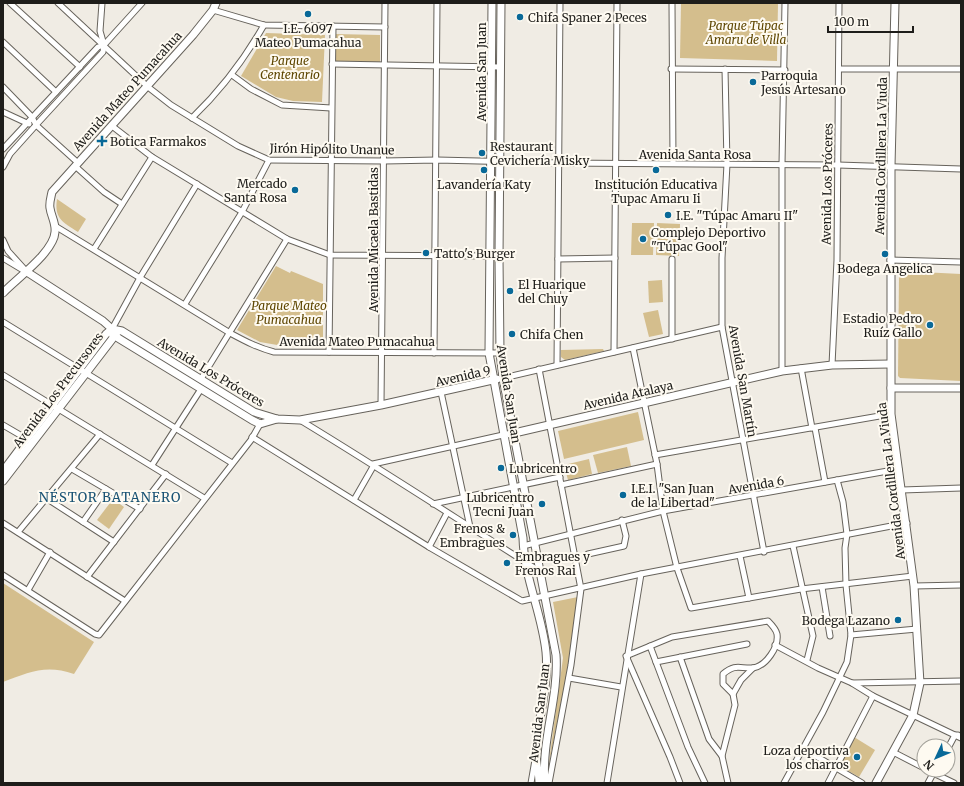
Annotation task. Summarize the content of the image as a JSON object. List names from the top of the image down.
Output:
{
  "streets": {
    "street": [
      "Avenida San Juan",
      "Avenida Mateo Pumacahua",
      "Jirón Hipólito Unanue",
      "Avenida Santa Rosa",
      "Avenida Cordillera La Viuda",
      "Avenida Los Próceres",
      "Avenida Micaela Bastidas",
      "Avenida 9",
      "Avenida San Martín",
      "Avenida Los Precursores",
      "Avenida Atalaya",
      "Avenida 6"
    ]
  },
  "crossings": [
    ["Avenida San Juan", "Avenida Mateo Pumacahua"],
    ["Avenida San Juan", "Jirón Hipólito Unanue"],
    ["Avenida San Juan", "Avenida Santa Rosa"],
    ["Avenida San Juan", "Avenida 9"],
    ["Avenida San Juan", "Avenida Atalaya"],
    ["Avenida San Juan", "Avenida 6"],
    ["Avenida Mateo Pumacahua", "Jirón Hipólito Unanue"],
    ["Avenida Mateo Pumacahua", "Avenida Micaela Bastidas"],
    ["Avenida Mateo Pumacahua", "Avenida Los Precursores"],
    ["Jirón Hipólito Unanue", "Avenida Santa Rosa"],
    ["Jirón Hipólito Unanue", "Avenida Micaela Bastidas"],
    ["Avenida Santa Rosa", "Avenida Cordillera La Viuda"],
    ["Avenida Santa Rosa", "Avenida Los Próceres"],
    ["Avenida Santa Rosa", "Avenida San Martín"],
    ["Avenida Cordillera La Viuda", "Avenida Atalaya"],
    ["Avenida Cordillera La Viuda", "Avenida 6"],
    ["Avenida Los Próceres", "Avenida 9"],
    ["Avenida Los Próceres", "Avenida Los Precursores"],
    ["Avenida Los Próceres", "Avenida Atalaya"],
    ["Avenida Micaela Bastidas", "Avenida 9"],
    ["Avenida 9", "Avenida San Martín"],
    ["Avenida San Martín", "Avenida Atalaya"],
    ["Avenida San Martín", "Avenida 6"]
  ],
  "districts": ["NÉSTOR BATANERO"],
  "parks": ["Parque Túpac Amaru de Villa", "Parque Centenario", "Parque Mateo Pumacahua"],
  "places": {
    "other": [
      "I.E. 6097 Mateo Pumacahua",
      "Chifa Spaner 2 Peces",
      "Parroquia Jesús Artesano",
      "Restaurant Cevichería Misky",
      "Lavandería Katy",
      "Institución Educativa Tupac Amaru Ii",
      "Mercado Santa Rosa",
      "I.E. \"Túpac Amaru II\"",
      "Complejo Deportivo \"Túpac Gool\"",
      "Tatto's Burger",
      "Bodega Angelica",
      "El Huarique del Chuy",
      "Estadio Pedro Ruíz Gallo",
      "Chifa Chen",
      "Lubricentro",
      "I.E.I. \"San Juan de la Libertad\"",
      "Lubricentro Tecni Juan",
      "Frenos & Embragues",
      "Embragues y Frenos Rai",
      "Bodega Lazano",
      "Loza deportiva los charros"
    ],
    "health": ["Botica Farmakos"]
  },
  "scale_bar": "100 m",
  "north": "bottom left"
}
